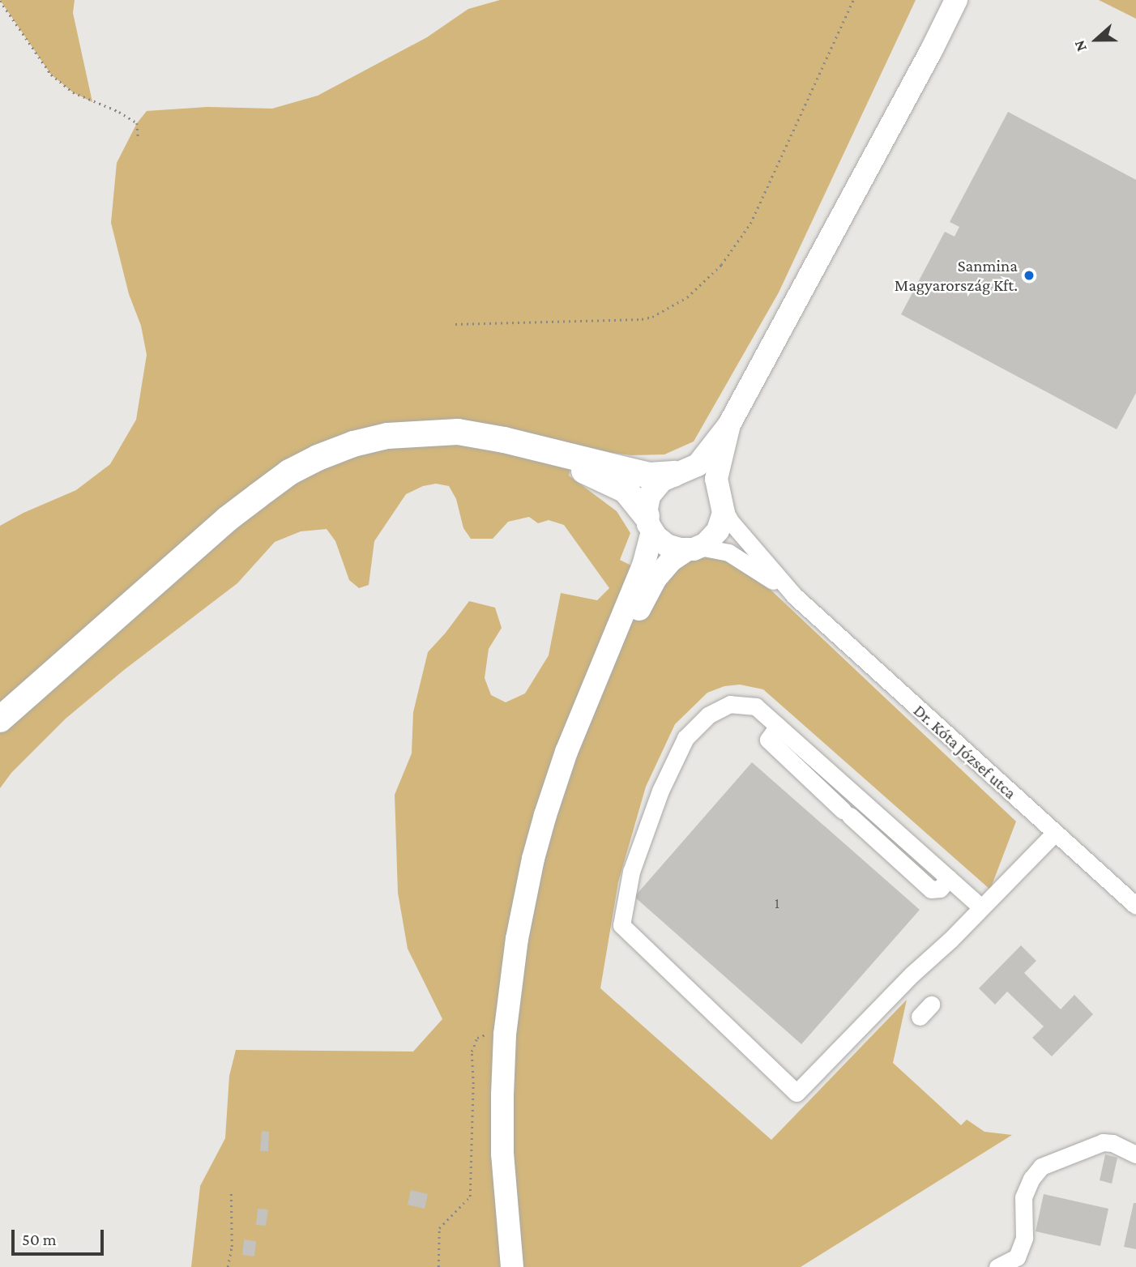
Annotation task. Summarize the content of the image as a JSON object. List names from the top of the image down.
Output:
{
  "streets": {
    "street": ["Dr. Kóta József utca"]
  },
  "places": ["Sanmina Magyarország Kft."],
  "house_numbers": ["1"],
  "scale_bar": "50 m",
  "north": "left"
}
